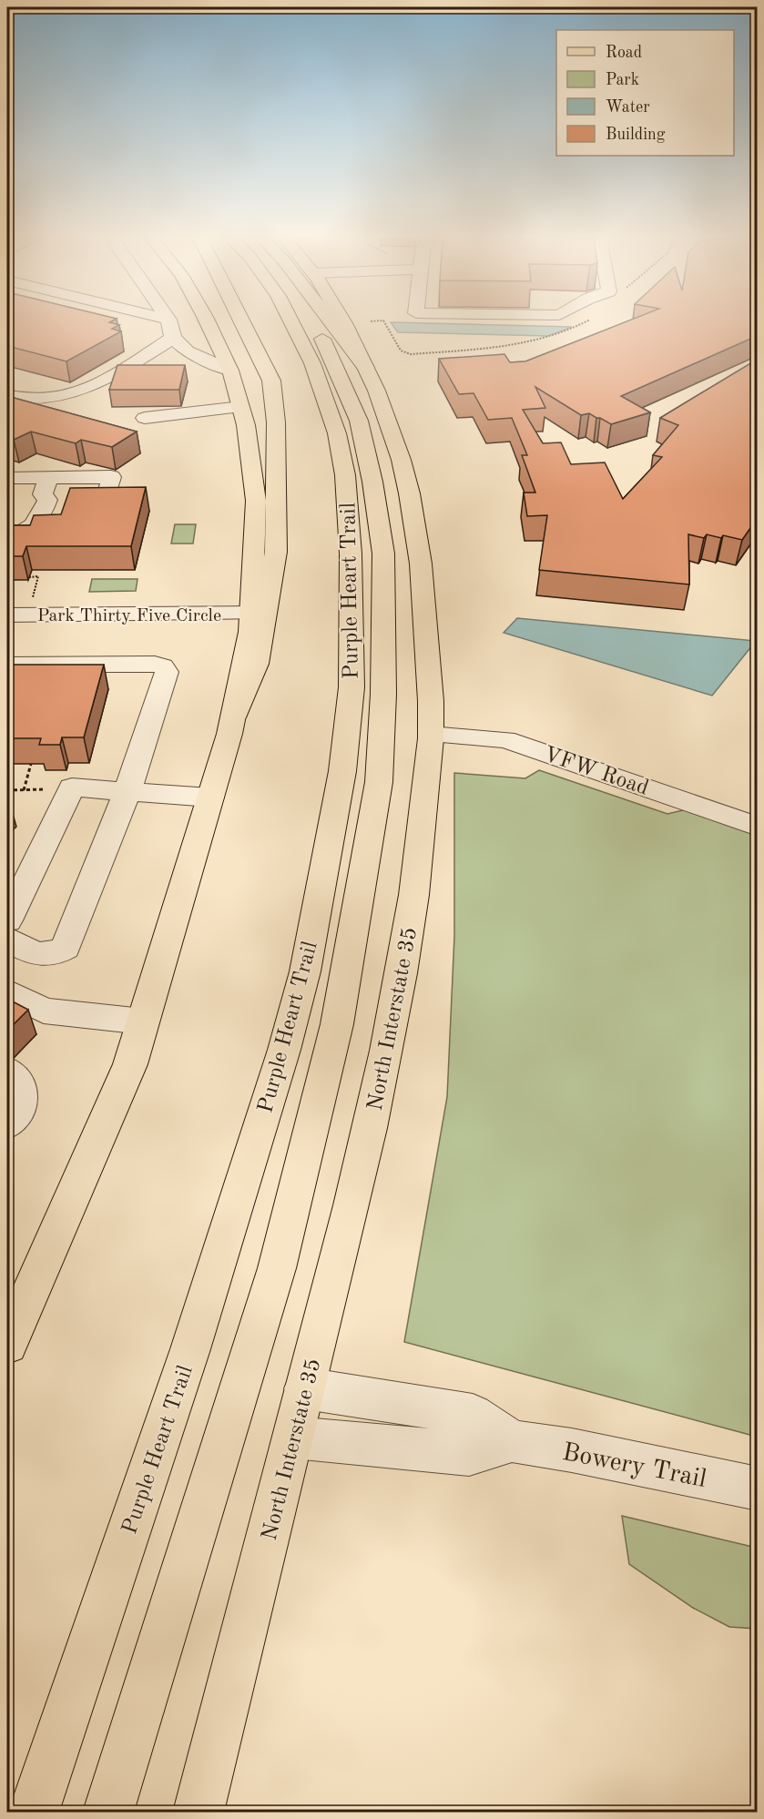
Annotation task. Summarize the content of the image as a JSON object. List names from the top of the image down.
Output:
{
  "streets": {
    "main road": ["Purple Heart Trail", "North Interstate 35"],
    "street": ["Park Thirty Five Circle", "VFW Road", "Bowery Trail"]
  },
  "crossings": [
    ["VFW Road", "North Interstate 35"],
    ["North Interstate 35", "Bowery Trail"]
  ],
  "legend": [
    "Road",
    "Park",
    "Water",
    "Building"
  ]
}
